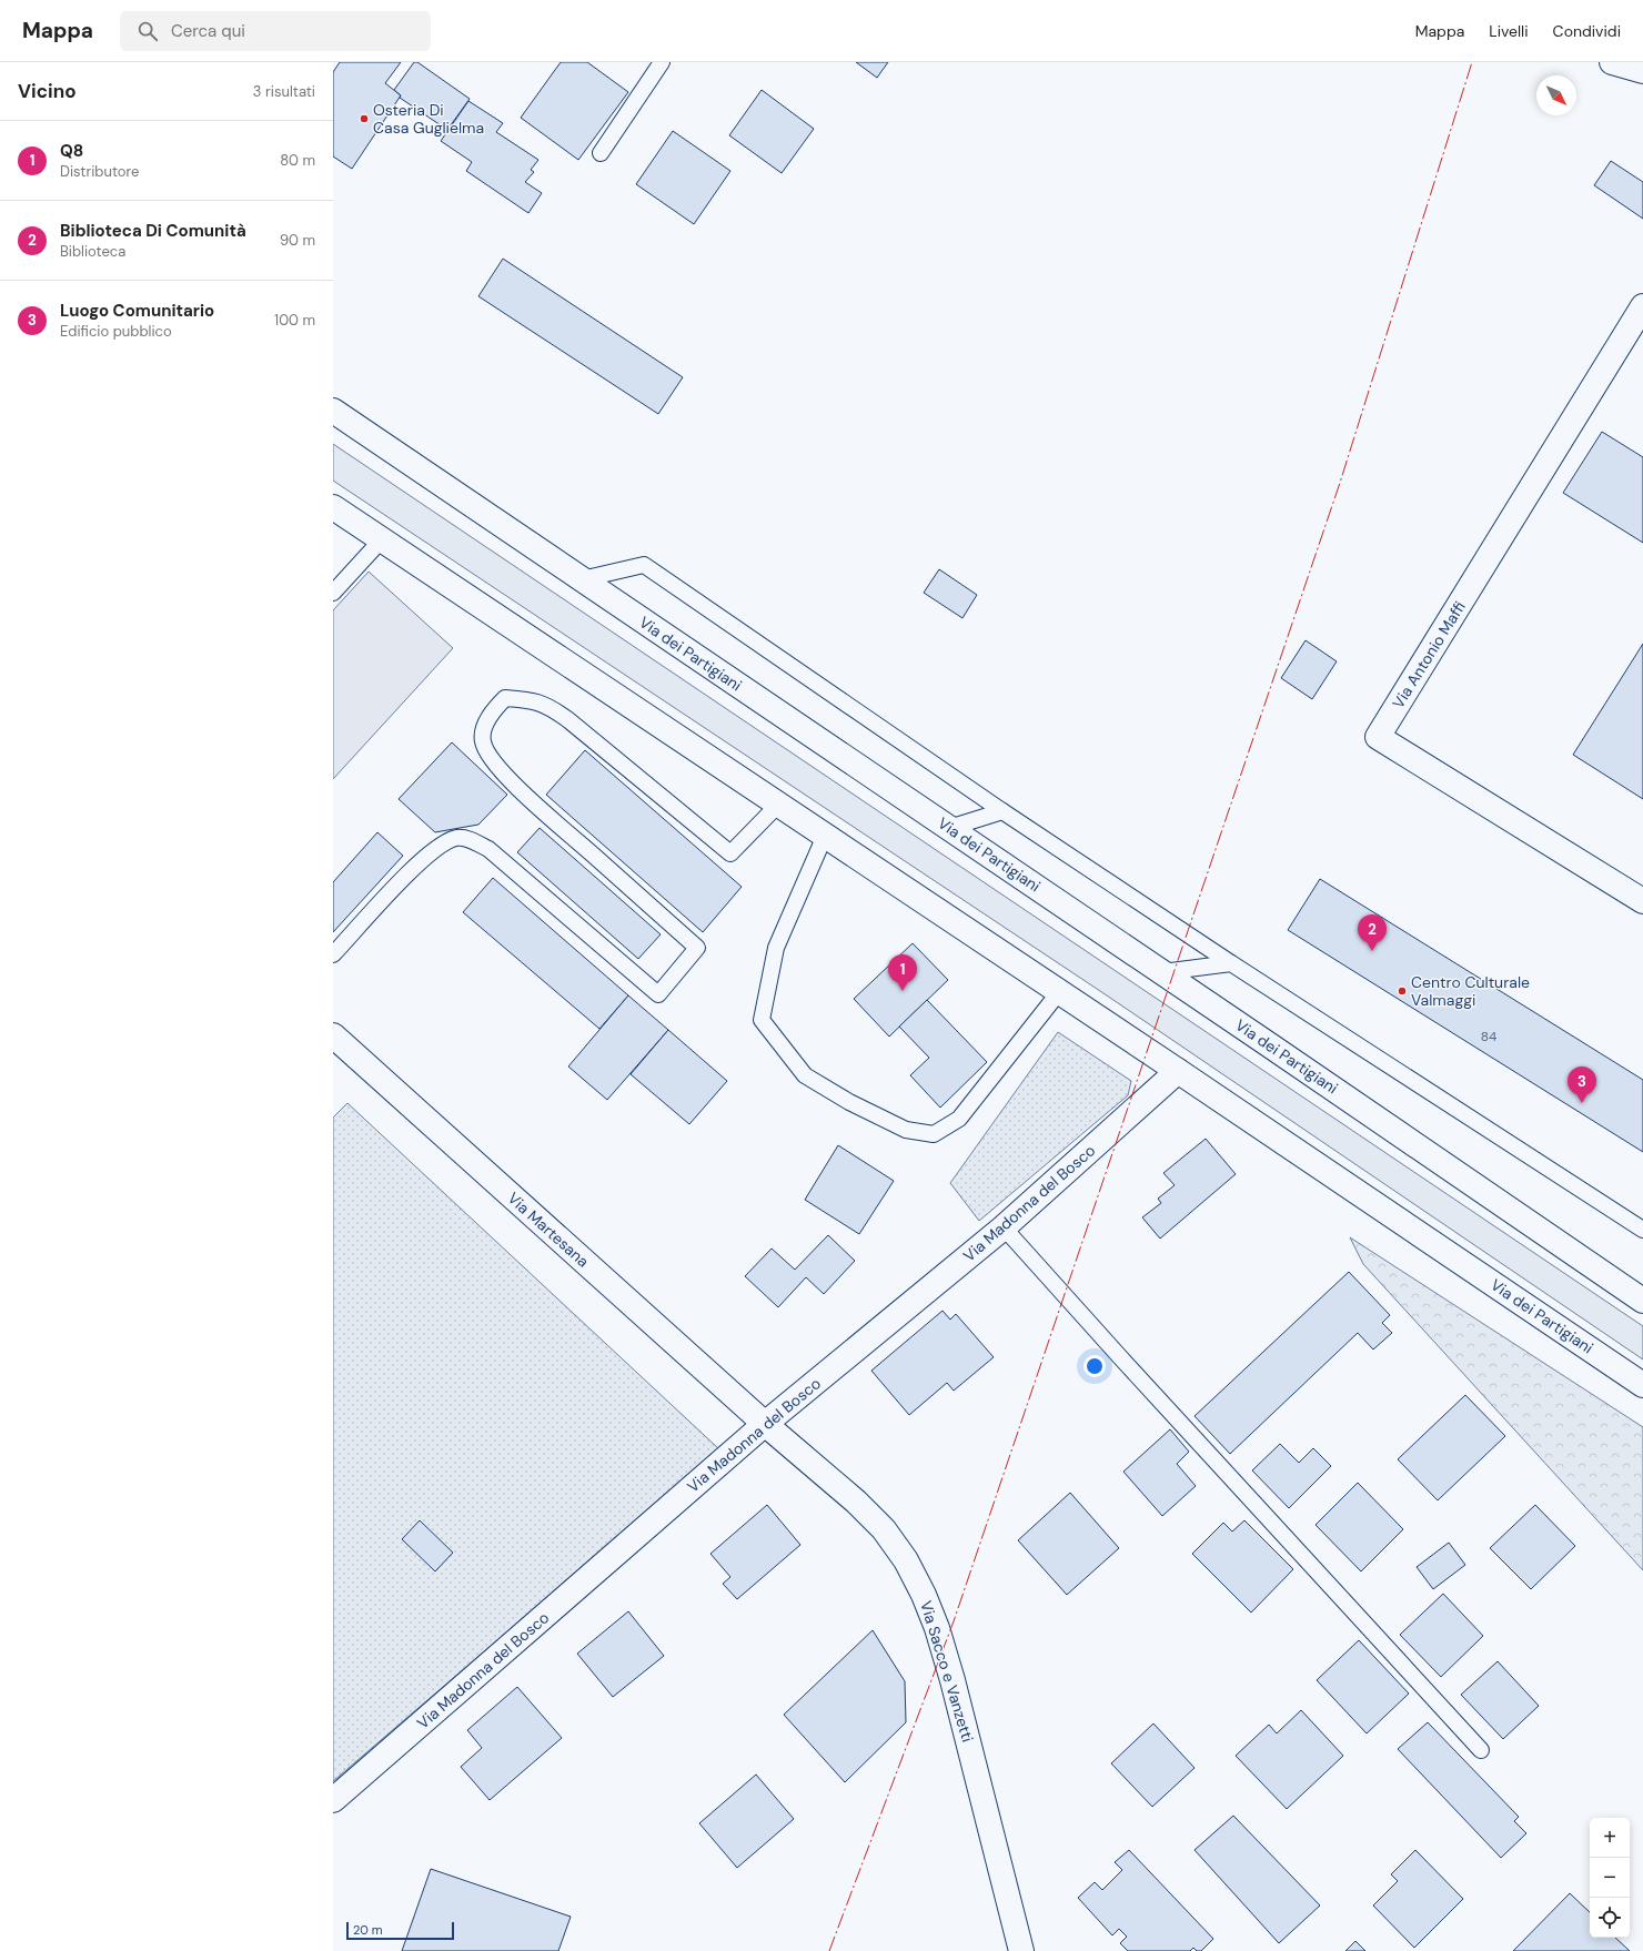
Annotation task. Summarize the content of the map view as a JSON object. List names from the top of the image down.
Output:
{
  "streets": {
    "street": [
      "Via dei Partigiani",
      "Via Antonio Maffi",
      "Via Madonna del Bosco",
      "Via Martesana",
      "Via Sacco e Vanzetti"
    ]
  },
  "crossings": [
    ["Via dei Partigiani", "Via Madonna del Bosco"],
    ["Via Madonna del Bosco", "Via Martesana"],
    ["Via Madonna del Bosco", "Via Sacco e Vanzetti"],
    ["Via Martesana", "Via Sacco e Vanzetti"]
  ],
  "places": ["Osteria Di Casa Guglielma", "Centro Culturale Valmaggi"],
  "house_numbers": ["84"],
  "scale_bar": "20 m",
  "north": "bottom right",
  "page": {
    "header": "Mappa",
    "search": "Cerca qui",
    "nav": ["Mappa", "Livelli", "Condividi"],
    "heading": ["Vicino", "3 risultati"],
    "list": [
      {
        "mark": "1",
        "name": "Q8",
        "note": "Distributore",
        "value": "80 m"
      },
      {
        "mark": "2",
        "name": "Biblioteca Di Comunità",
        "note": "Biblioteca",
        "value": "90 m"
      },
      {
        "mark": "3",
        "name": "Luogo Comunitario",
        "note": "Edificio pubblico",
        "value": "100 m"
      }
    ],
    "pins": ["2", "1", "3"],
    "map_buttons": ["+", "−"],
    "scale": "20 m"
  }
}
